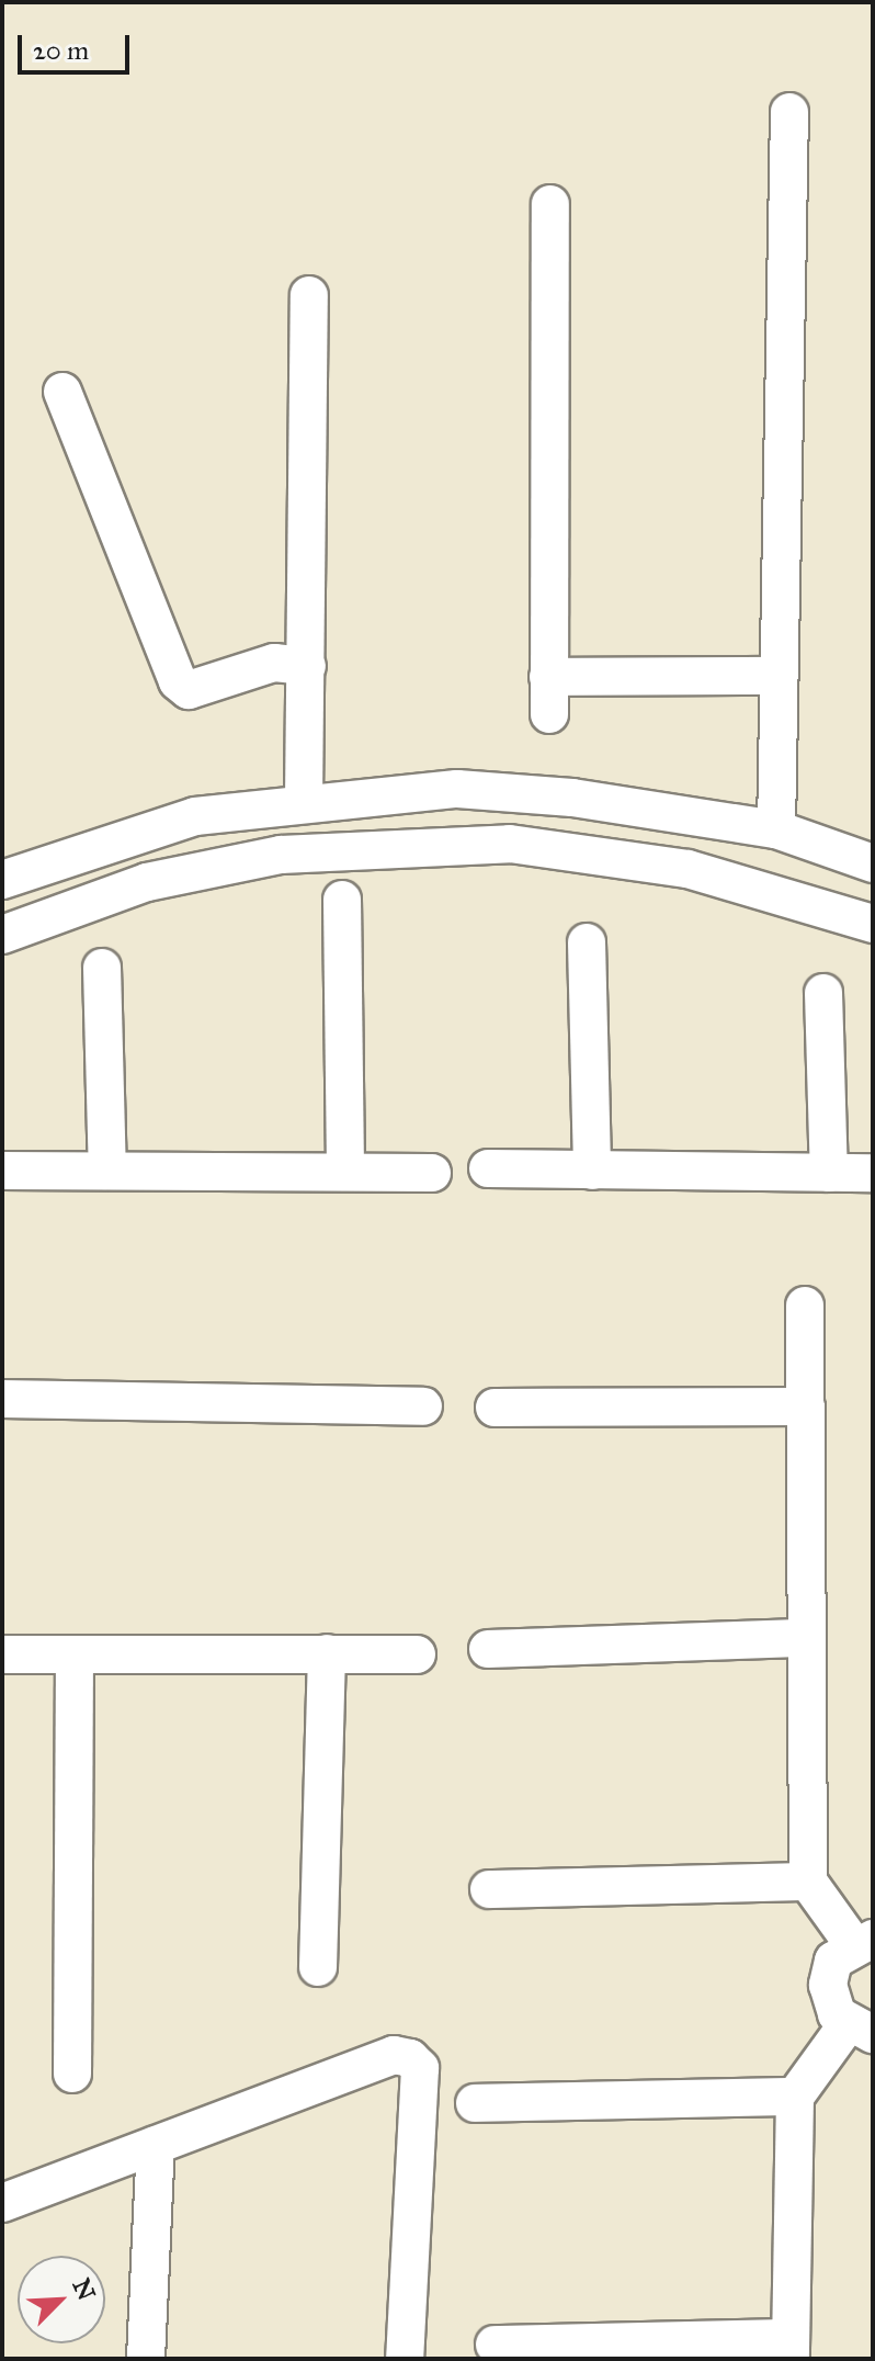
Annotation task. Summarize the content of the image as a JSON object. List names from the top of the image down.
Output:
{
  "scale_bar": "20 m",
  "north": "top right"
}
